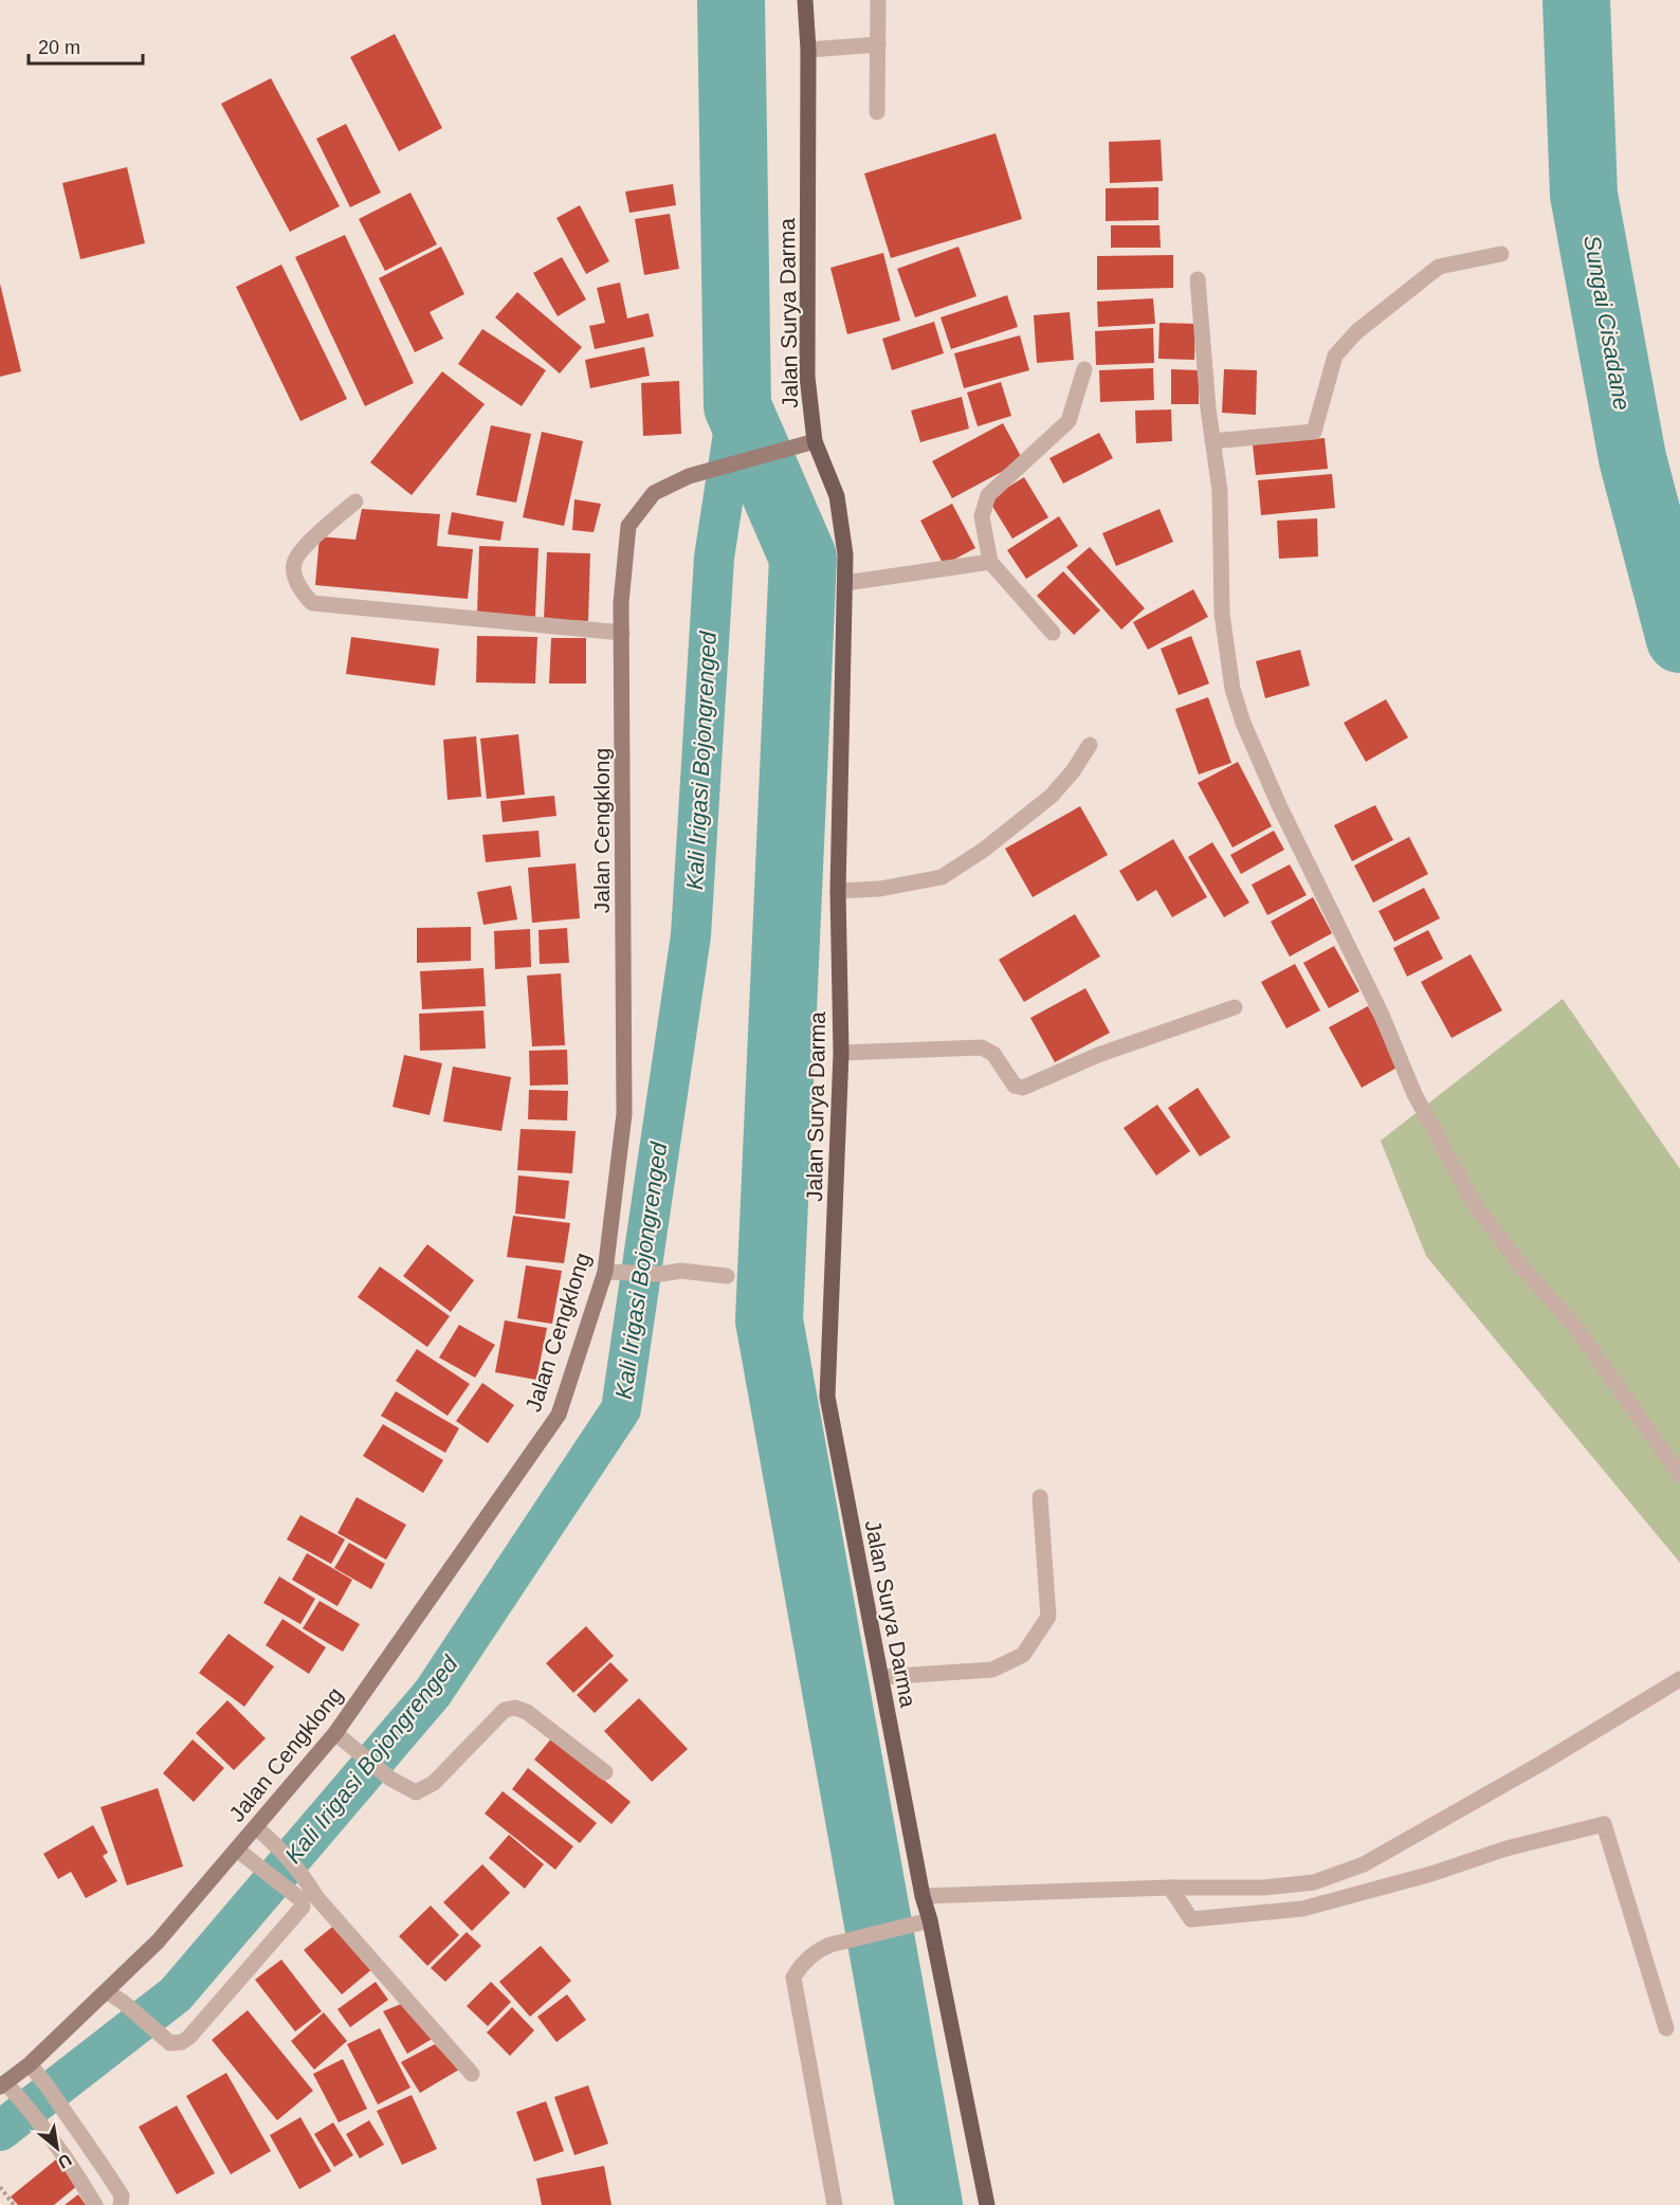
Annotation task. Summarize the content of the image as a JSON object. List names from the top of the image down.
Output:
{
  "streets": {
    "main road": ["Jalan Surya Darma", "Jalan Cengklong"]
  },
  "crossings": [
    ["Jalan Surya Darma", "Jalan Cengklong"]
  ],
  "water": ["Sungai Cisadane", "Kali Irigasi Bojongrenged"],
  "scale_bar": "20 m",
  "north": "bottom right"
}
